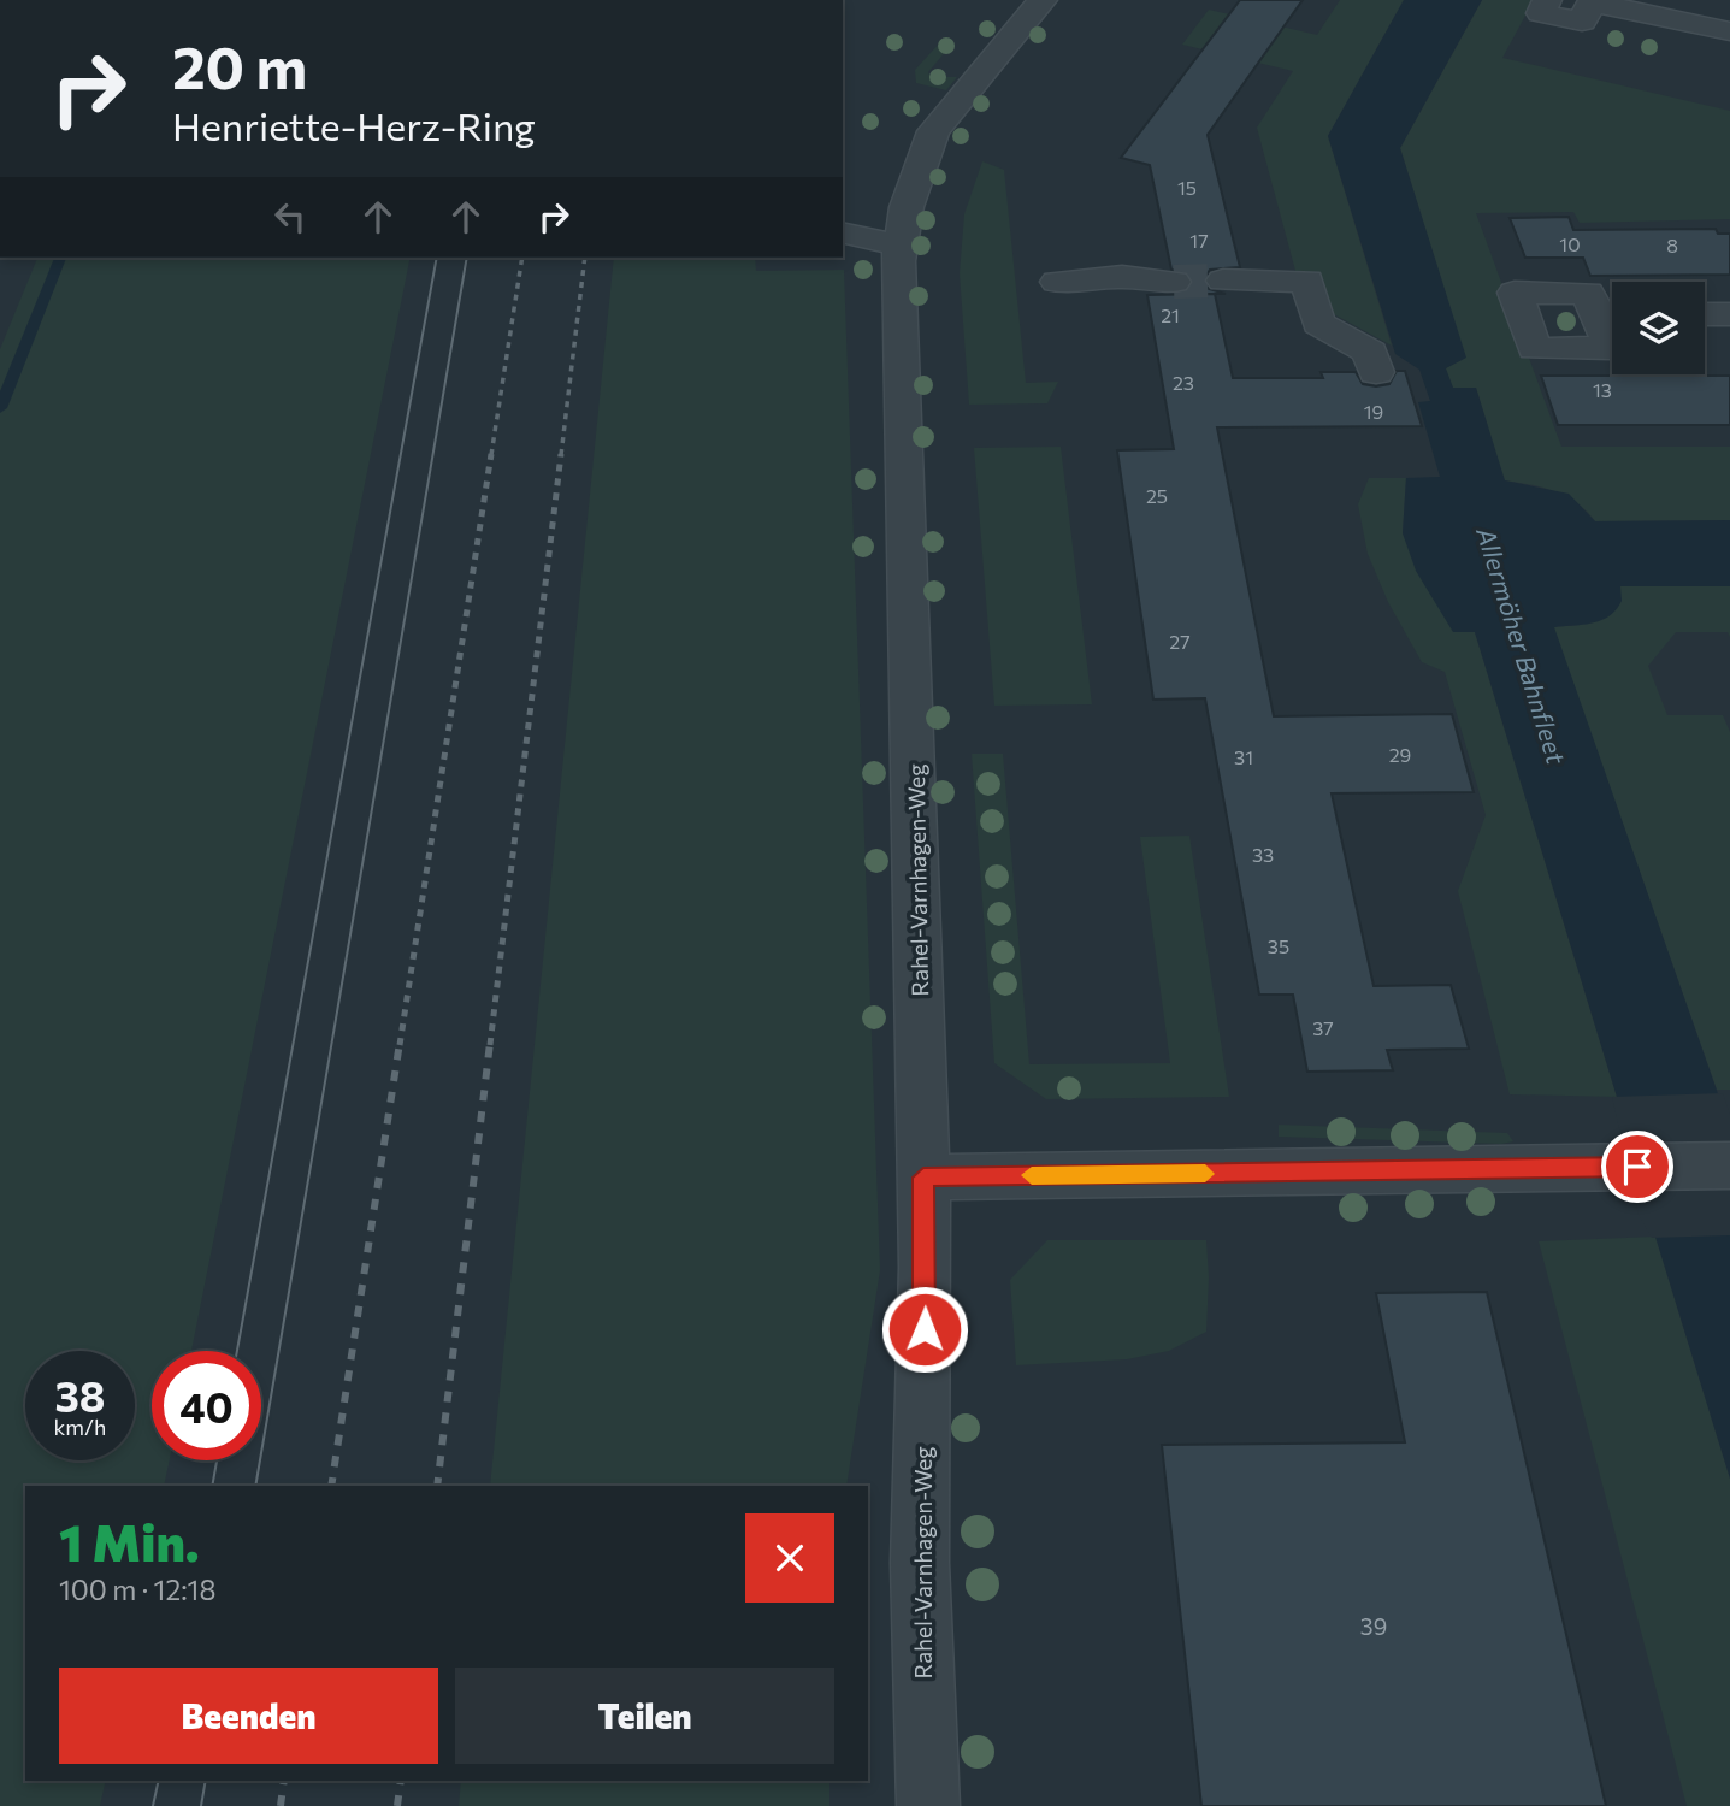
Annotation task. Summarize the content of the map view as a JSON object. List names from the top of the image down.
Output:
{
  "streets": {
    "street": ["Rahel-Varnhagen-Weg"]
  },
  "water": ["Allermöher Bahnfleet"],
  "house_numbers": [
    "15",
    "17",
    "10",
    "8",
    "21",
    "23",
    "13",
    "19",
    "25",
    "27",
    "29",
    "31",
    "33",
    "35",
    "37",
    "39"
  ],
  "page": {
    "turn": ["20 m", "Henriette-Herz-Ring"],
    "speed": "38 km/h",
    "limit": "40",
    "heading": ["1 Min.", "100 m · 12:18"],
    "buttons": ["Beenden", "Teilen"]
  }
}
